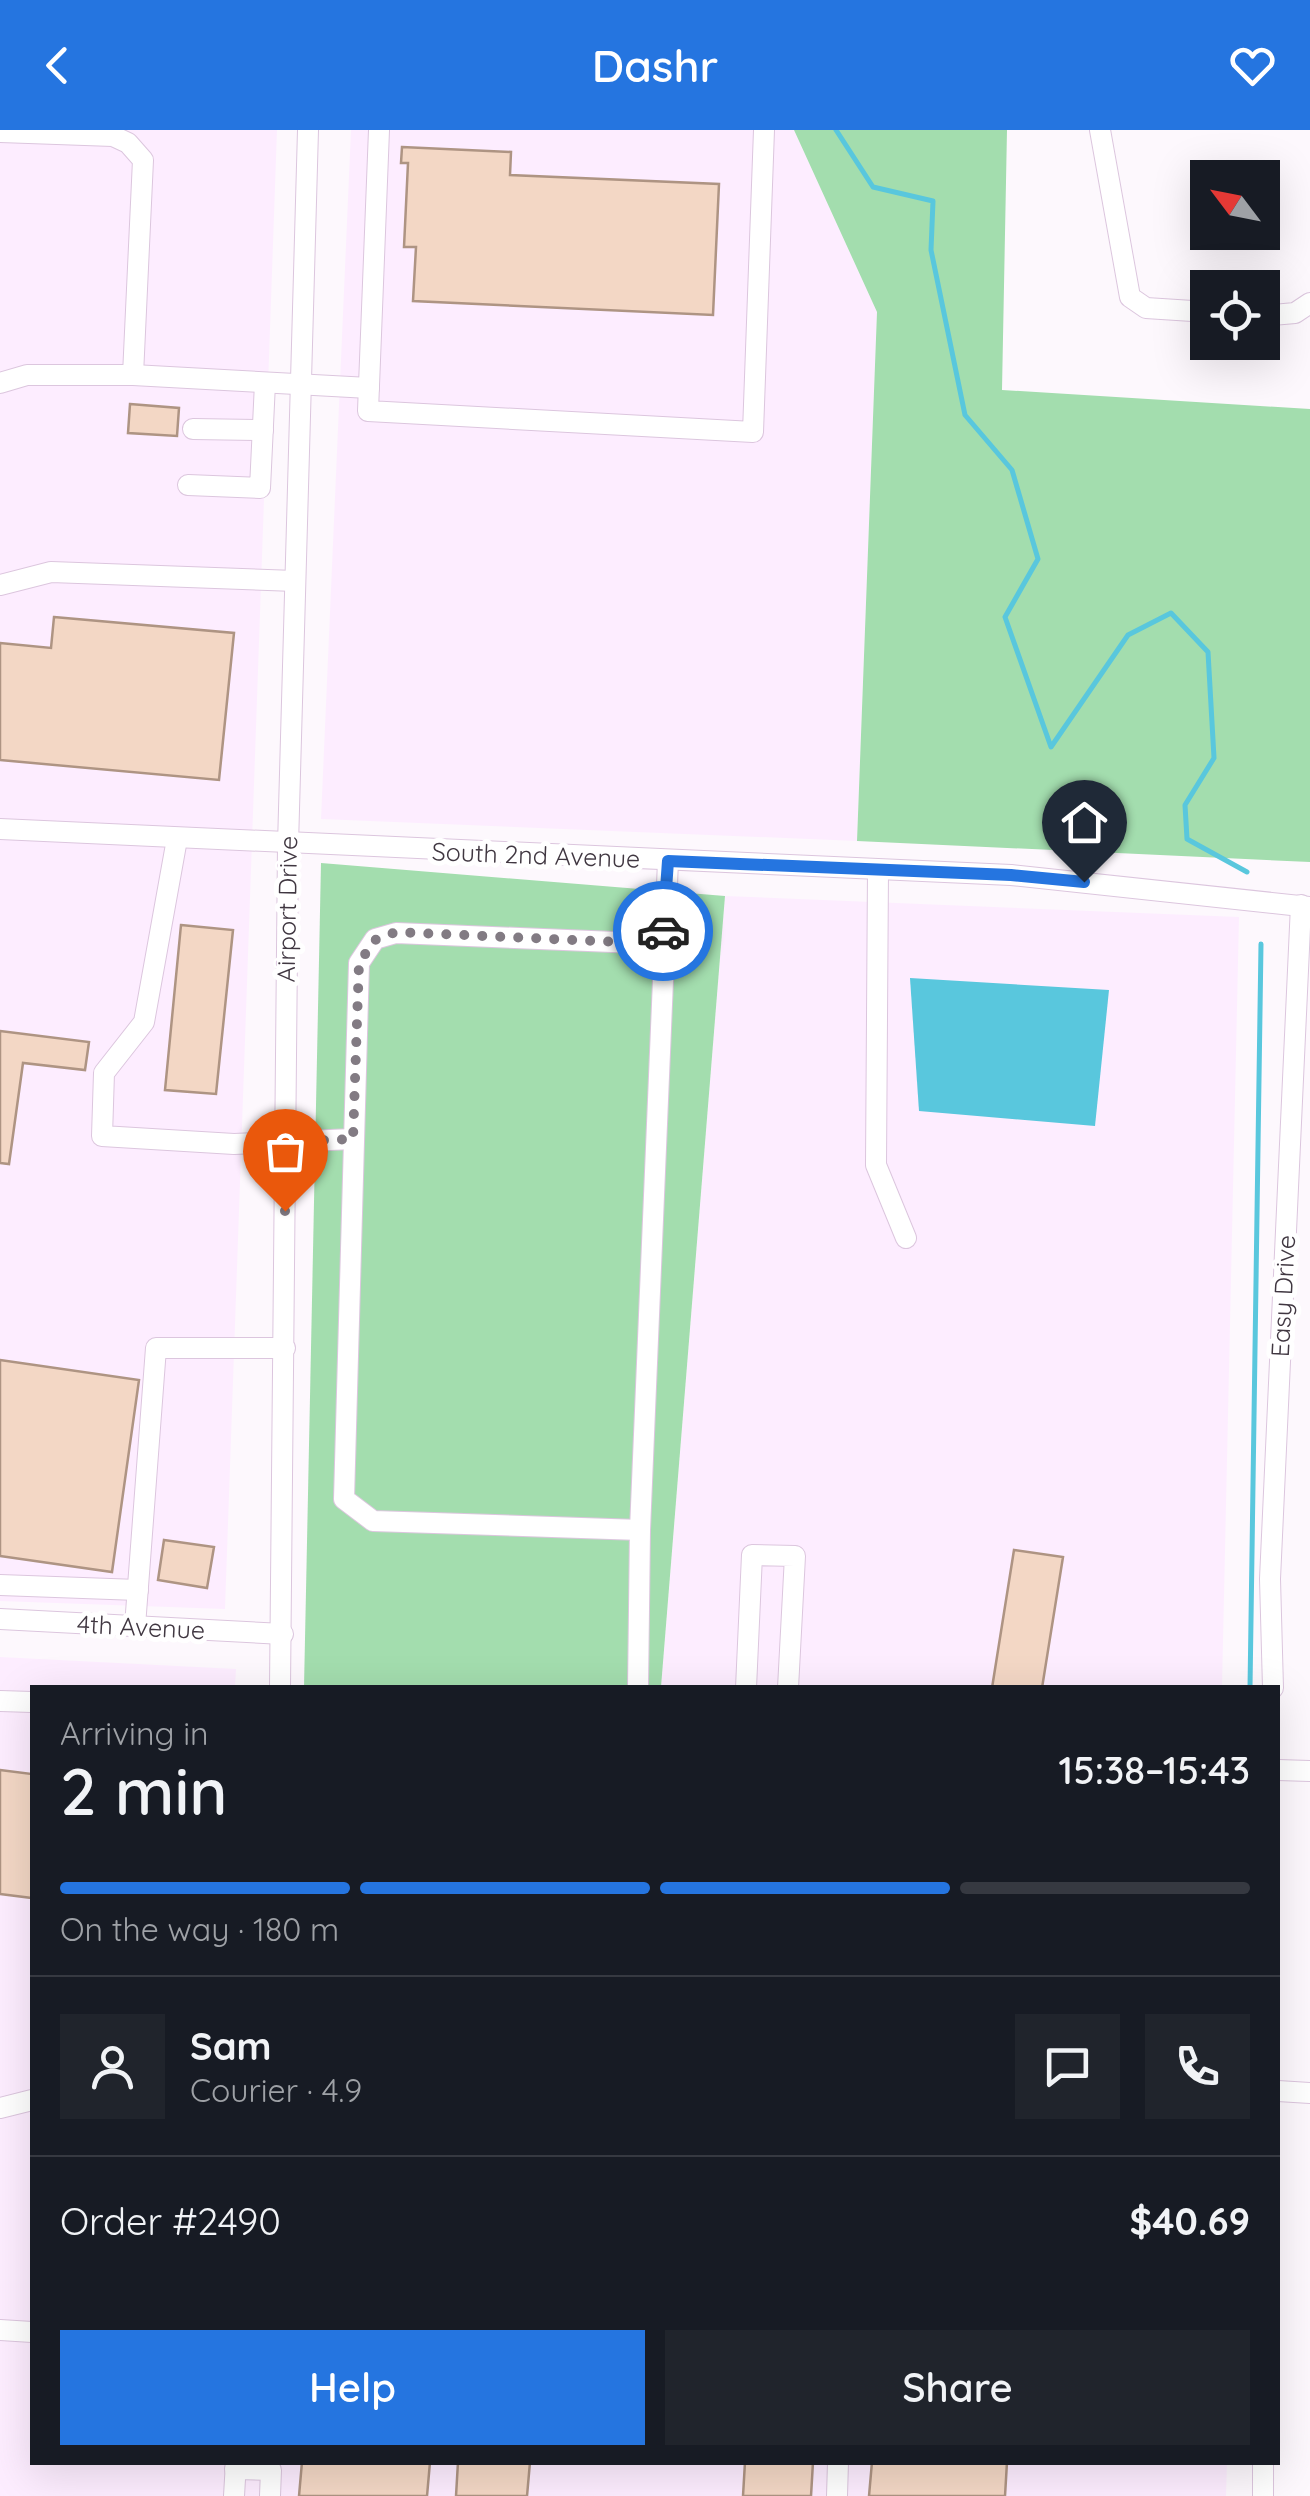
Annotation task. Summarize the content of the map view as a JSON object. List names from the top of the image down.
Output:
{
  "streets": {
    "street": [
      "South 2nd Avenue",
      "Airport Drive",
      "Easy Drive",
      "4th Avenue"
    ]
  },
  "crossings": [
    ["South 2nd Avenue", "Airport Drive"],
    ["South 2nd Avenue", "Easy Drive"],
    ["Airport Drive", "4th Avenue"]
  ],
  "north": "top left",
  "page": {
    "header": "Dashr",
    "heading": ["2 min", "Arriving in", "15:38–15:43"],
    "panel": [
      "Sam",
      "Courier · 4.9",
      "Order #2490",
      "$40.69"
    ],
    "bar": "On the way · 180 m",
    "buttons": ["Help", "Share"]
  }
}
